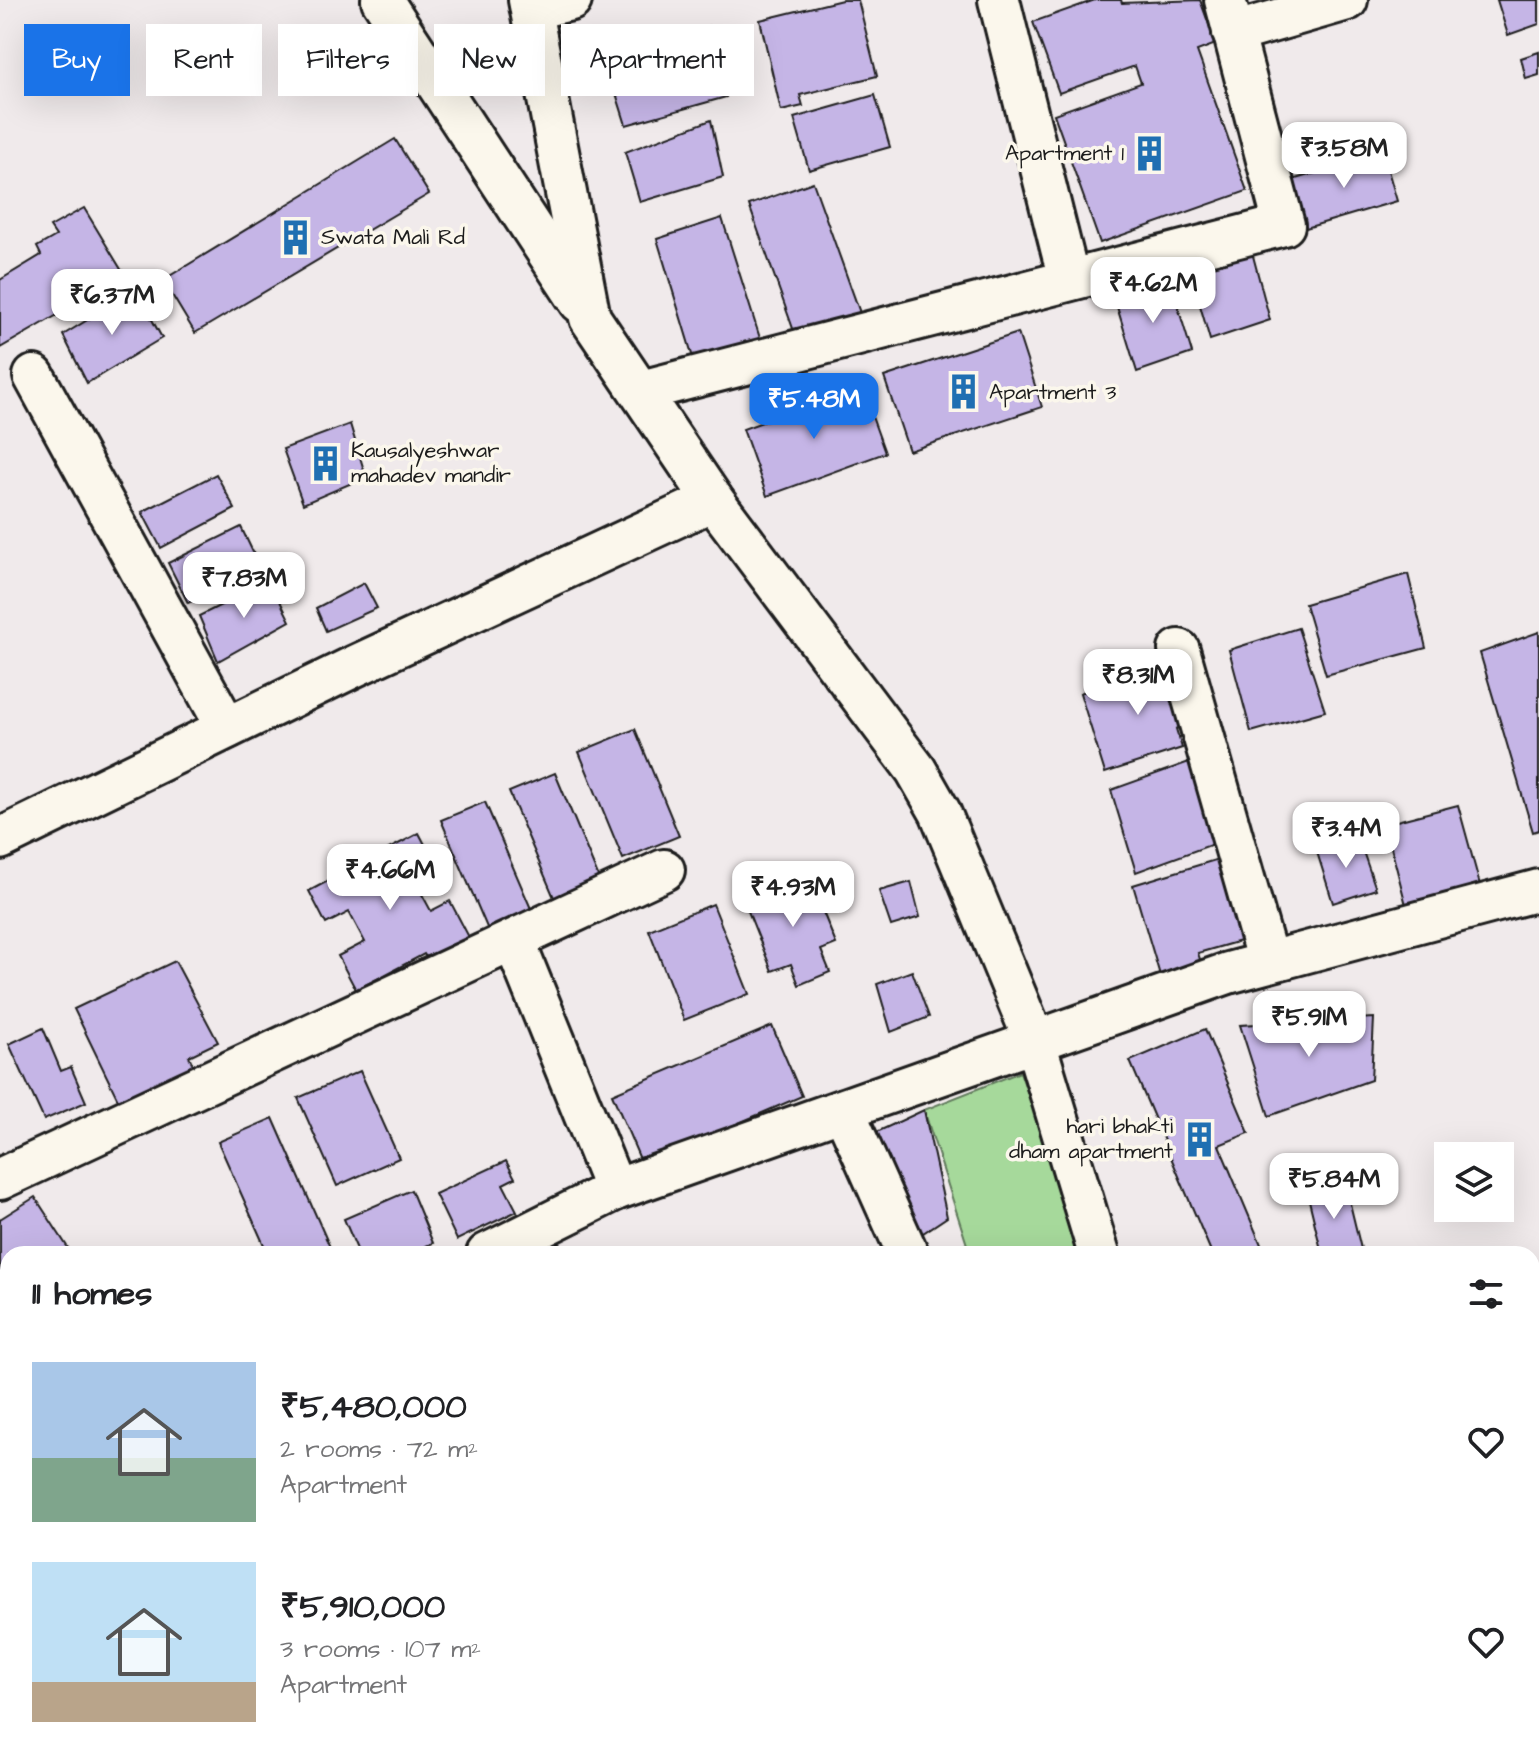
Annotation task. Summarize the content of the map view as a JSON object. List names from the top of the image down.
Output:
{
  "places": {
    "building": [
      "Apartment 1",
      "Swata Mali Rd",
      "Apartment 3",
      "Kausalyeshwar mahadev mandir",
      "hari bhakti dham apartment"
    ]
  },
  "page": {
    "chip": [
      "Buy",
      "Rent",
      "Filters",
      "New",
      "Apartment"
    ],
    "price": [
      "₹3.58M",
      "₹4.62M",
      "₹6.37M",
      "₹5.48M",
      "₹7.83M",
      "₹8.31M",
      "₹3.4M",
      "₹4.66M",
      "₹4.93M",
      "₹5.91M",
      "₹5.84M"
    ],
    "heading": "11 homes",
    "list": [
      {
        "name": "₹5,480,000",
        "note": "2 rooms · 72 m² · Apartment"
      },
      {
        "name": "₹5,910,000",
        "note": "3 rooms · 107 m² · Apartment"
      }
    ]
  }
}
